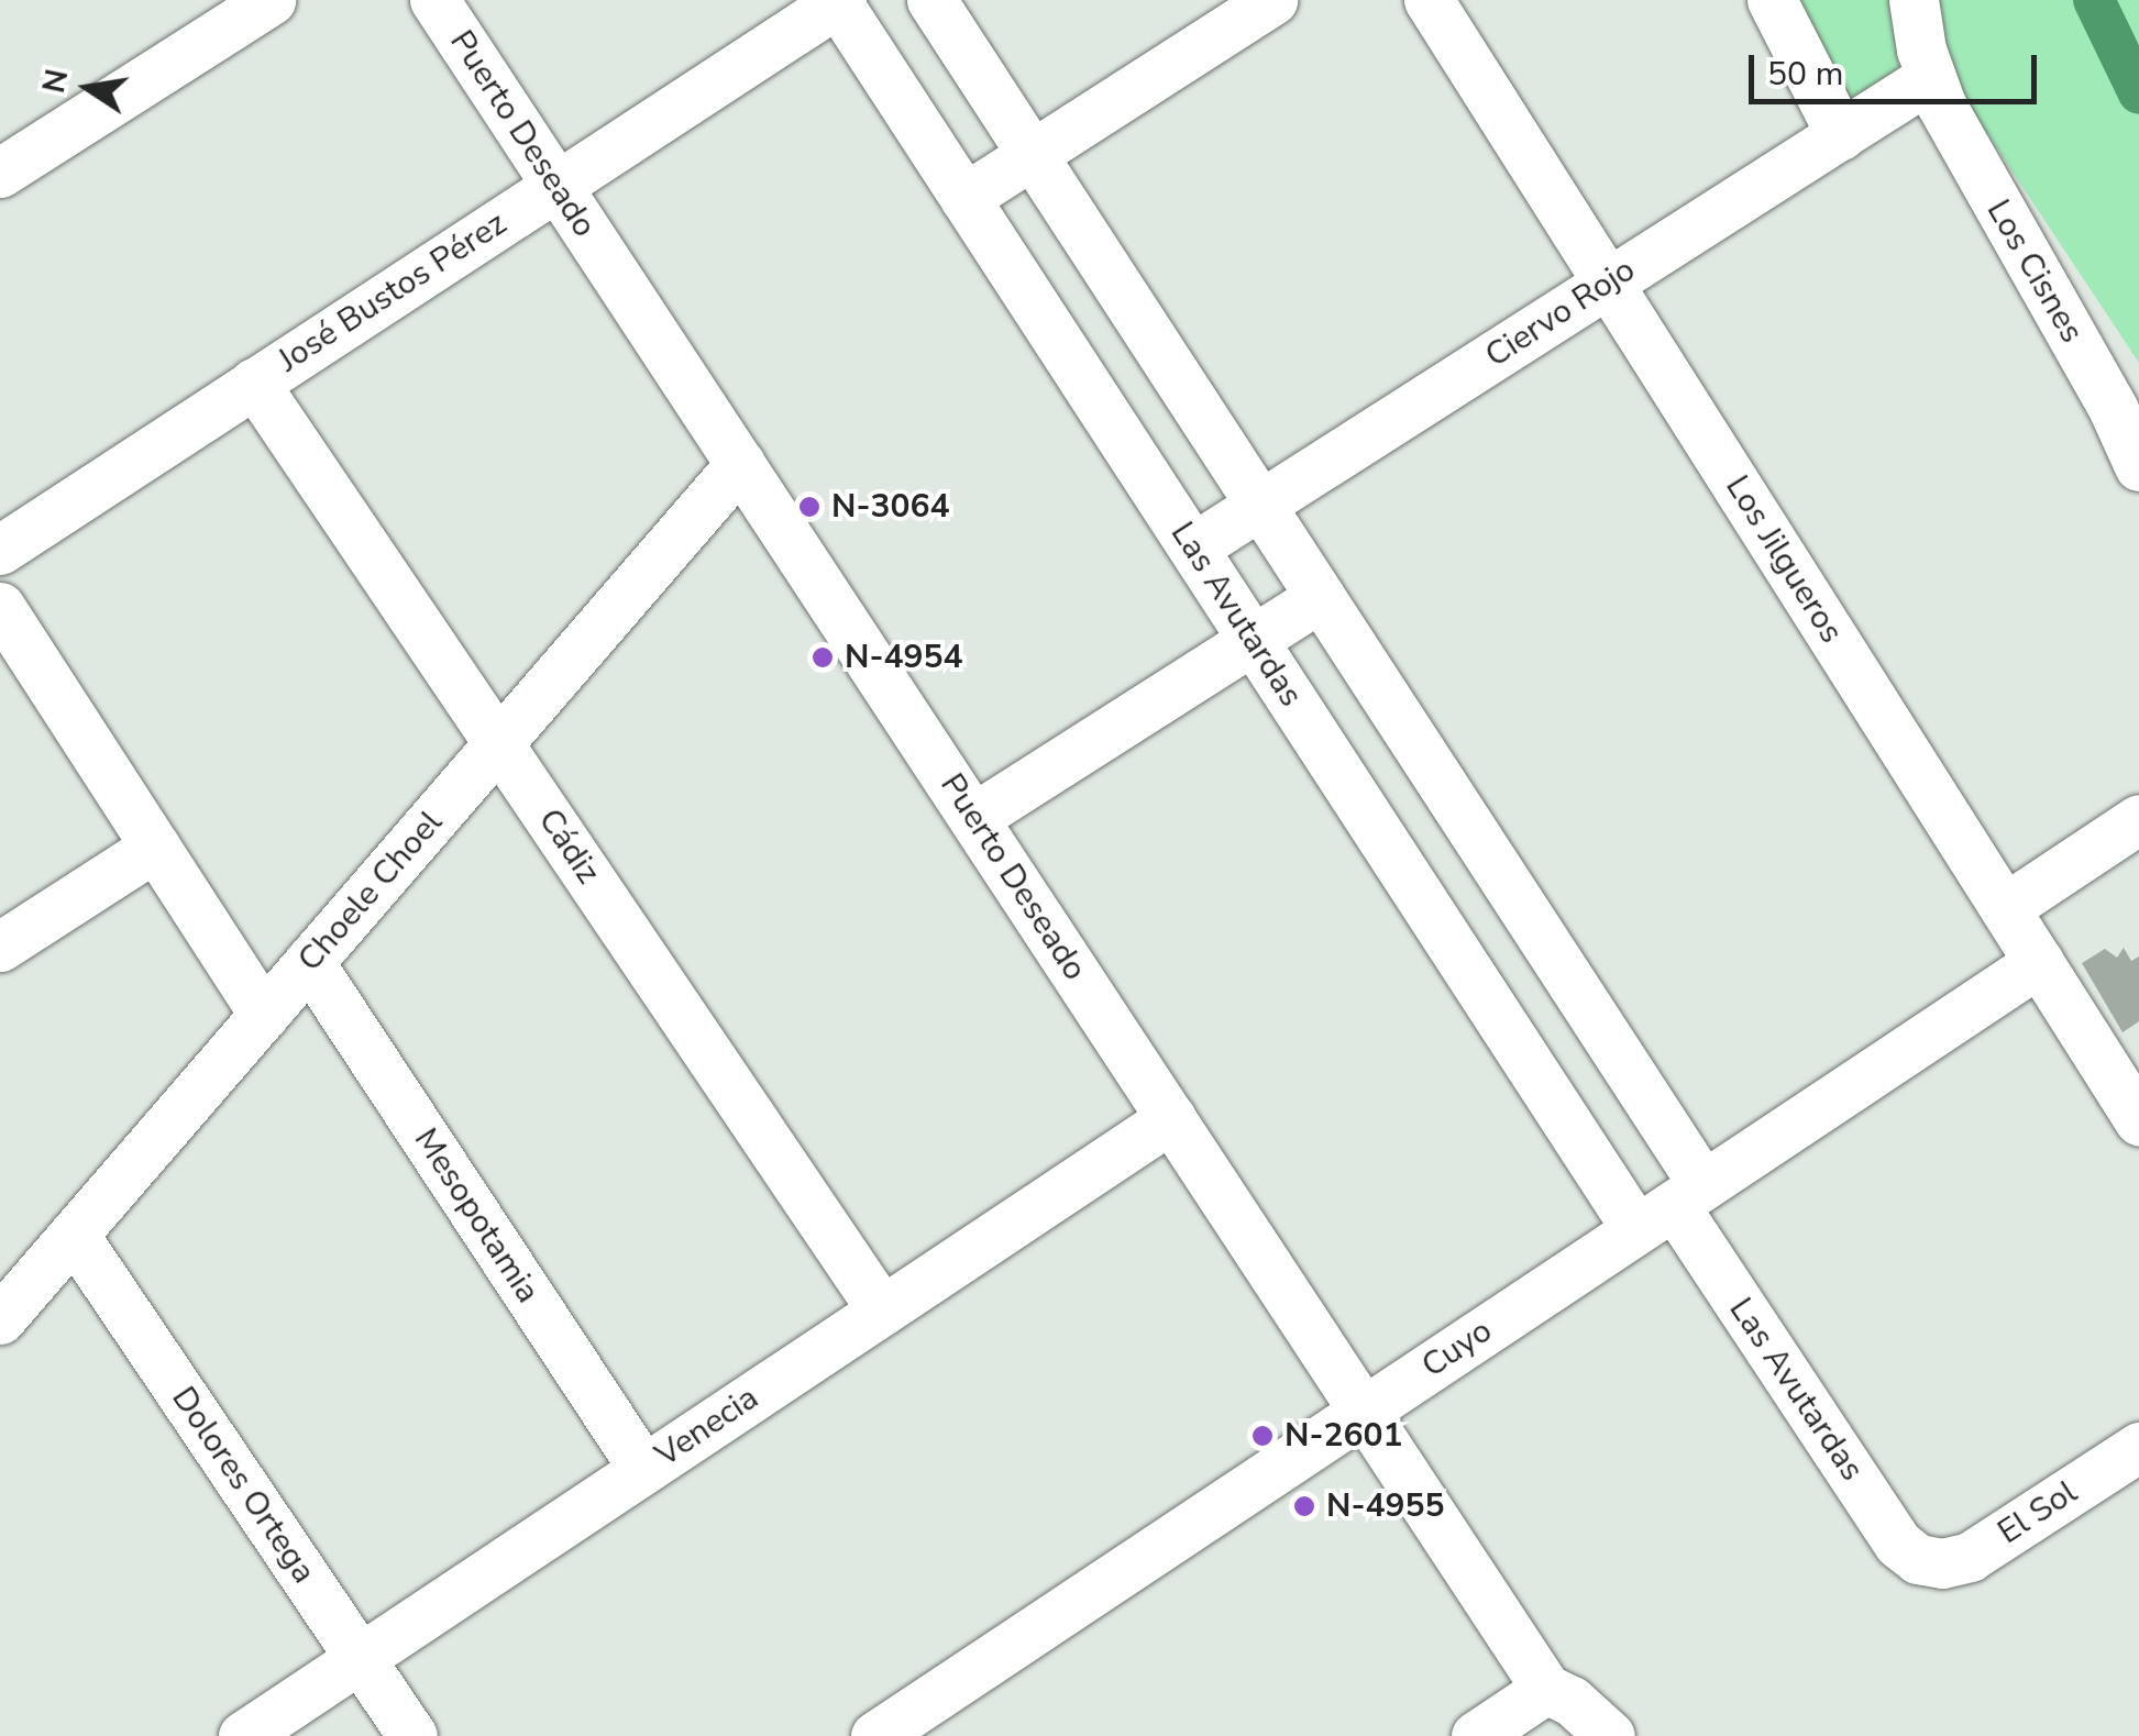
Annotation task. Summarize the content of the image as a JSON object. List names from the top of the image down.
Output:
{
  "streets": {
    "street": [
      "Puerto Deseado",
      "Los Cisnes",
      "José Bustos Pérez",
      "Ciervo Rojo",
      "Los Jilgueros",
      "Las Avutardas",
      "Cádiz",
      "Choele Choel",
      "Mesopotamia",
      "Cuyo",
      "Venecia",
      "Dolores Ortega",
      "El Sol"
    ]
  },
  "crossings": [
    ["Puerto Deseado", "José Bustos Pérez"],
    ["Puerto Deseado", "Choele Choel"],
    ["Puerto Deseado", "Cuyo"],
    ["Puerto Deseado", "Venecia"],
    ["Los Cisnes", "Ciervo Rojo"],
    ["José Bustos Pérez", "Las Avutardas"],
    ["José Bustos Pérez", "Cádiz"],
    ["Ciervo Rojo", "Los Jilgueros"],
    ["Ciervo Rojo", "Las Avutardas"],
    ["Los Jilgueros", "Cuyo"],
    ["Las Avutardas", "Cuyo"],
    ["Las Avutardas", "El Sol"],
    ["Cádiz", "Choele Choel"],
    ["Cádiz", "Venecia"],
    ["Choele Choel", "Mesopotamia"],
    ["Choele Choel", "Dolores Ortega"],
    ["Mesopotamia", "Venecia"],
    ["Venecia", "Dolores Ortega"]
  ],
  "places": [
    "N-3064",
    "N-4954",
    "N-2601",
    "N-4955"
  ],
  "scale_bar": "50 m",
  "north": "left"
}
